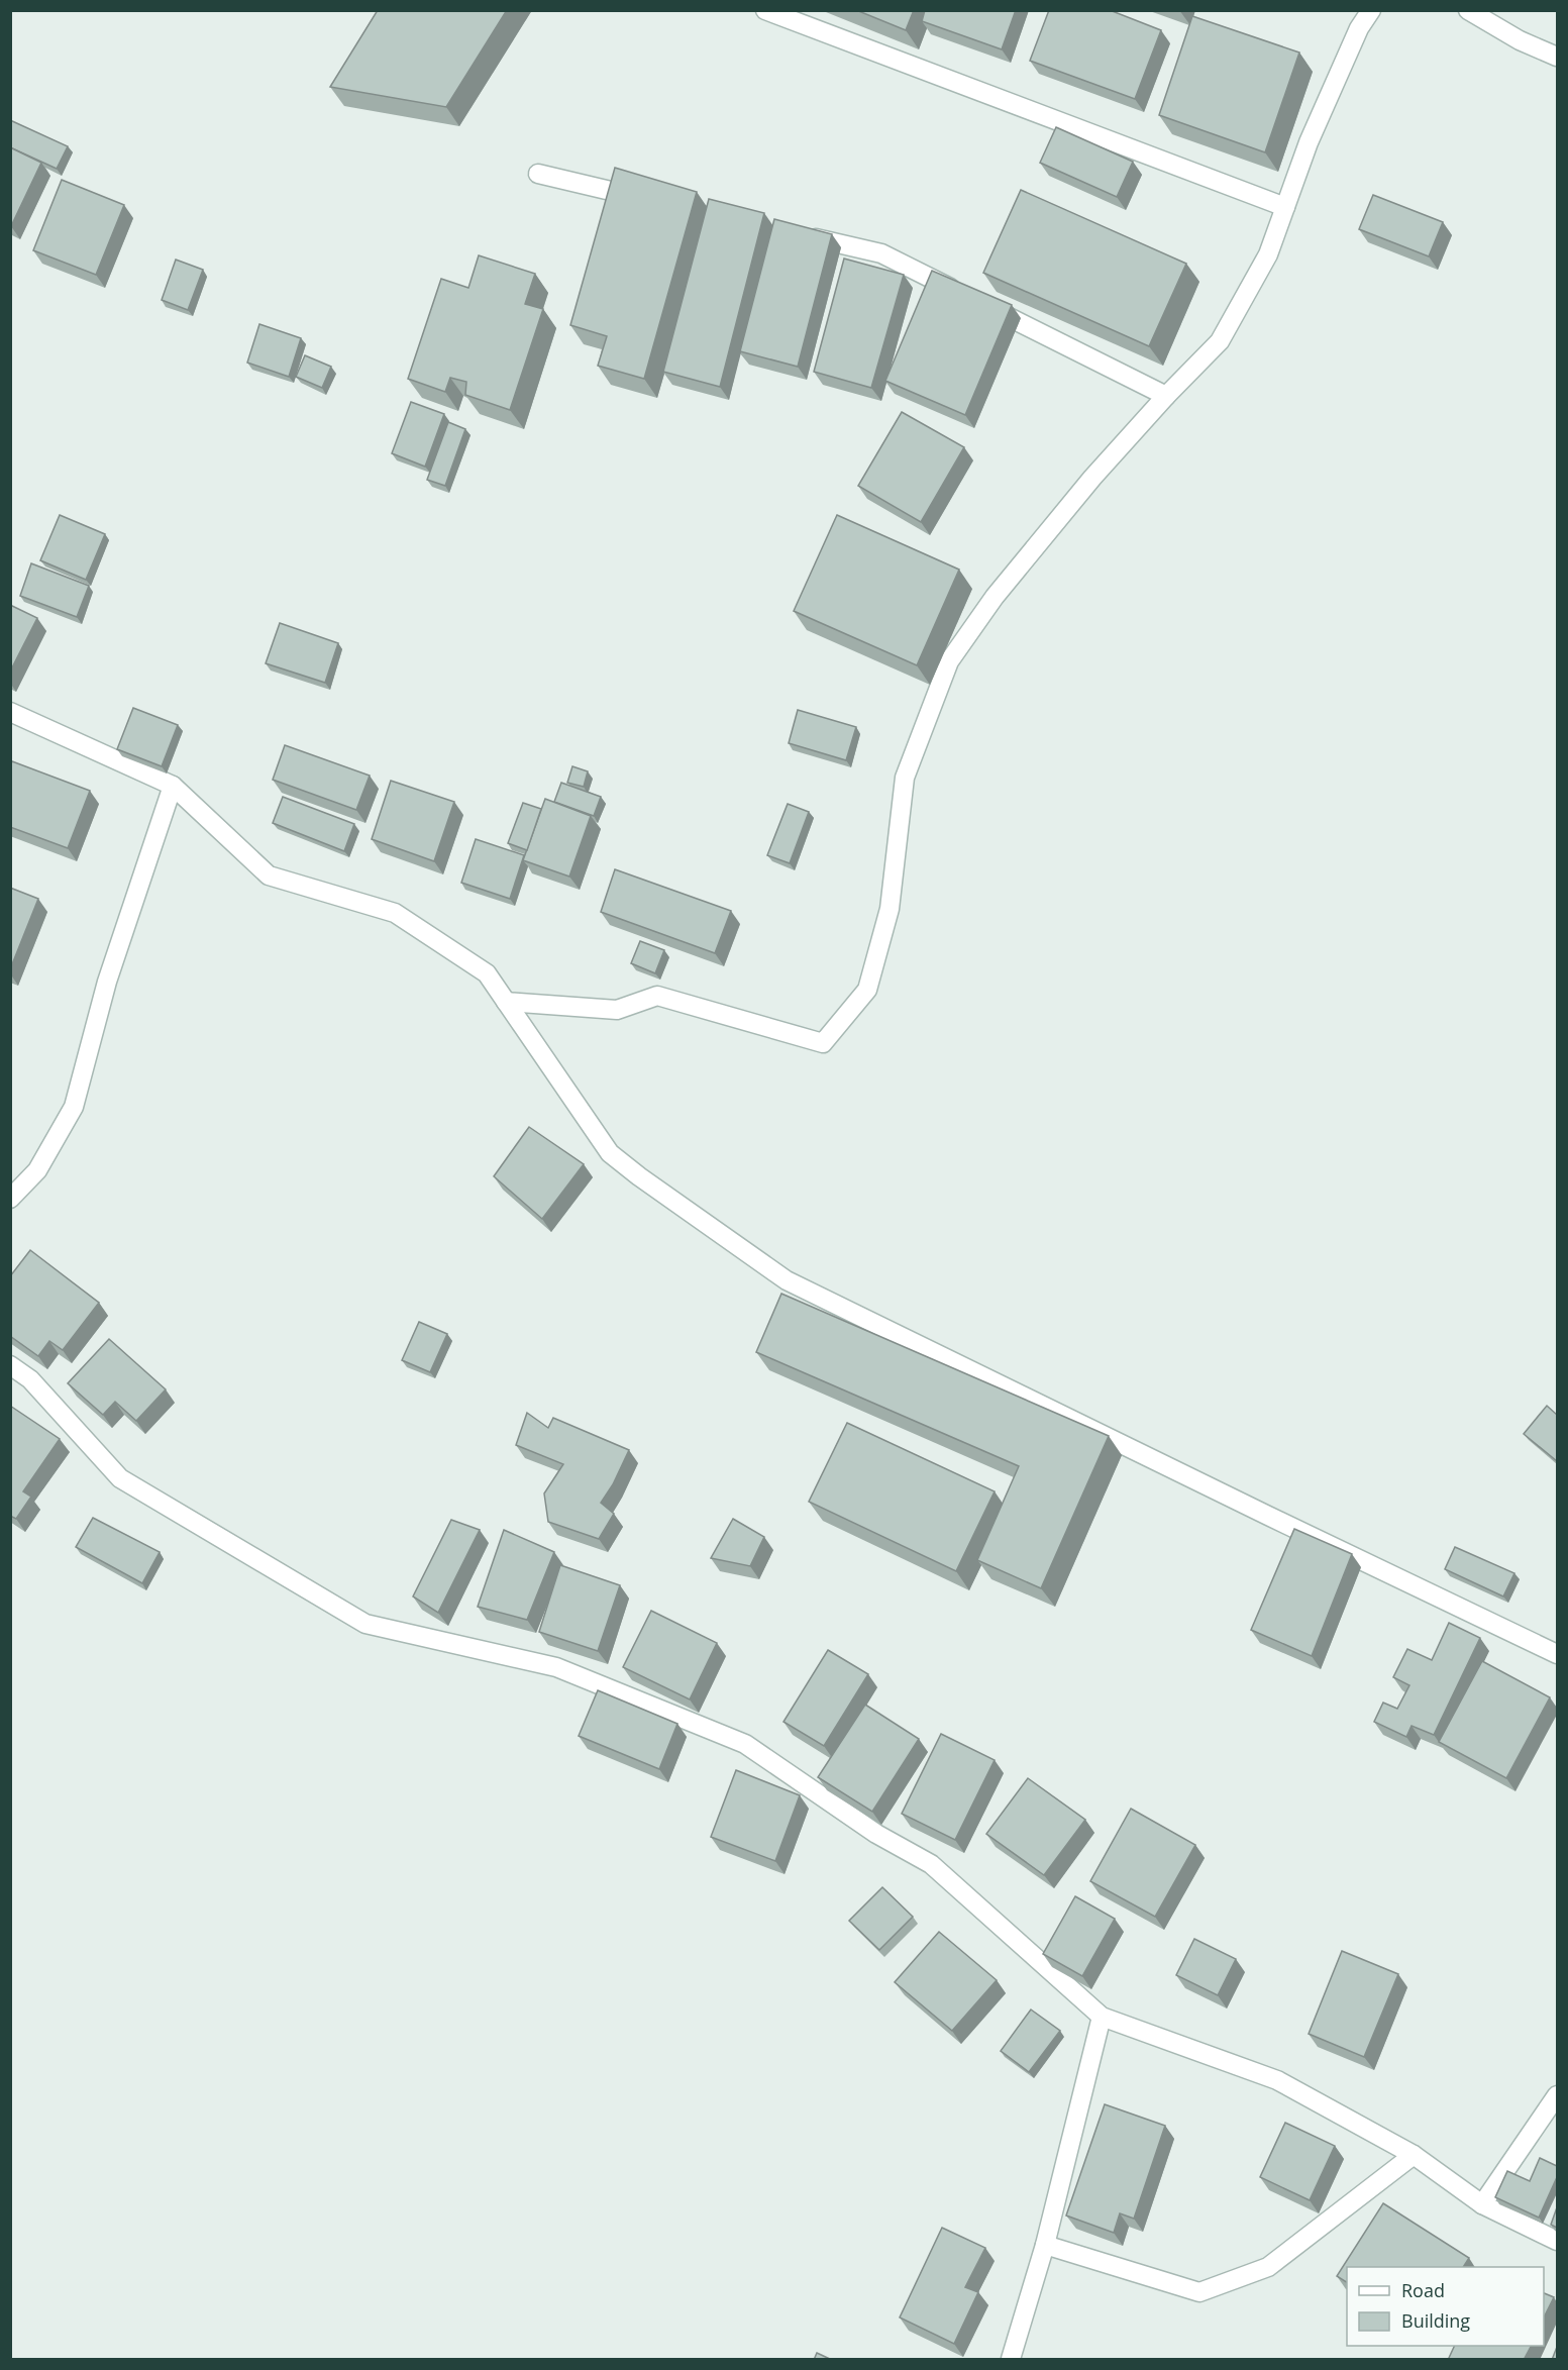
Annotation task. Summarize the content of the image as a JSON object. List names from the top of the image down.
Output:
{
  "legend": ["Road", "Building"]
}
